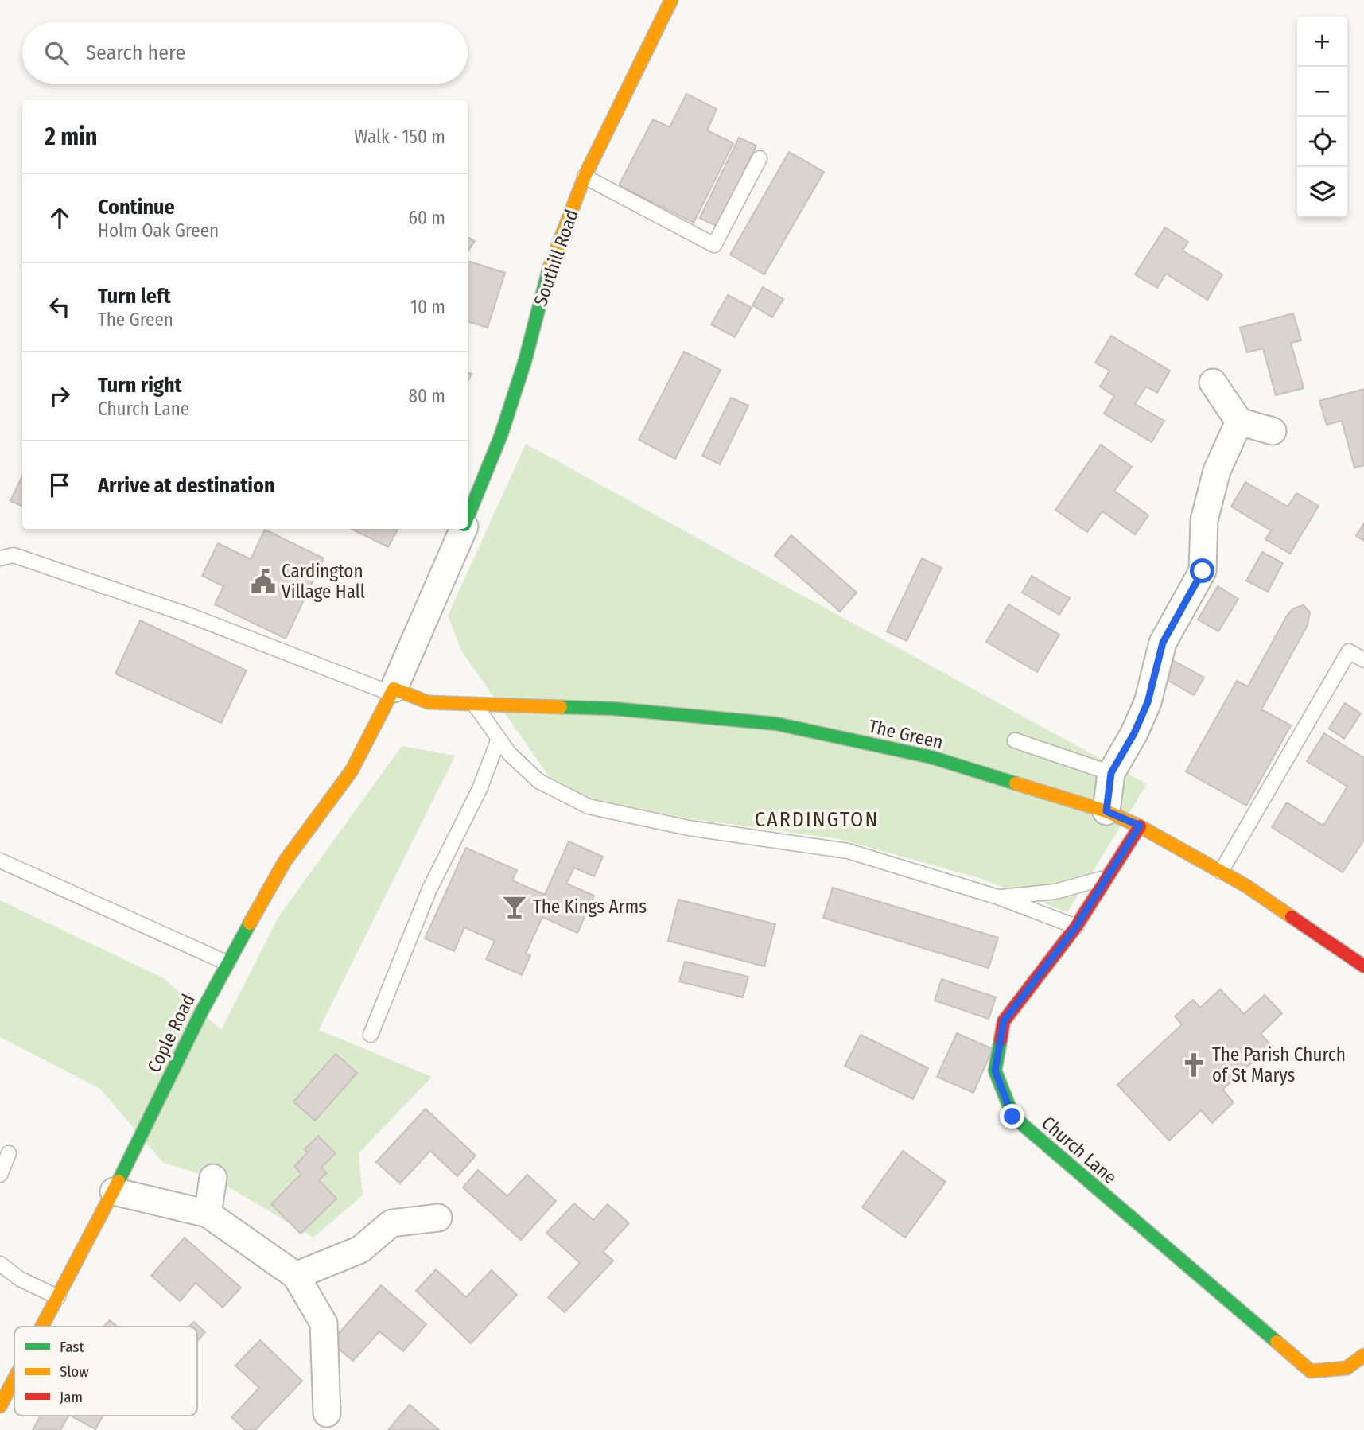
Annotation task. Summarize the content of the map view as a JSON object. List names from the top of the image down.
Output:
{
  "streets": {
    "street": [
      "Southill Road",
      "The Green",
      "Cople Road",
      "Church Lane"
    ]
  },
  "crossings": [
    ["Southill Road", "The Green"],
    ["Southill Road", "Cople Road"],
    ["The Green", "Cople Road"],
    ["The Green", "Church Lane"]
  ],
  "districts": ["CARDINGTON"],
  "places": {
    "public building": ["Cardington Village Hall"],
    "bar": ["The Kings Arms"],
    "church": ["The Parish Church of St Marys"]
  },
  "legend": ["Fast", "Slow", "Jam"],
  "page": {
    "map_buttons": ["+", "−"],
    "search": "Search here",
    "heading": ["2 min", "Walk · 150 m"],
    "list": [
      ["Continue", "Holm Oak Green", "60 m"],
      ["Turn left", "The Green", "10 m"],
      ["Turn right", "Church Lane", "80 m"],
      "Arrive at destination"
    ]
  }
}
